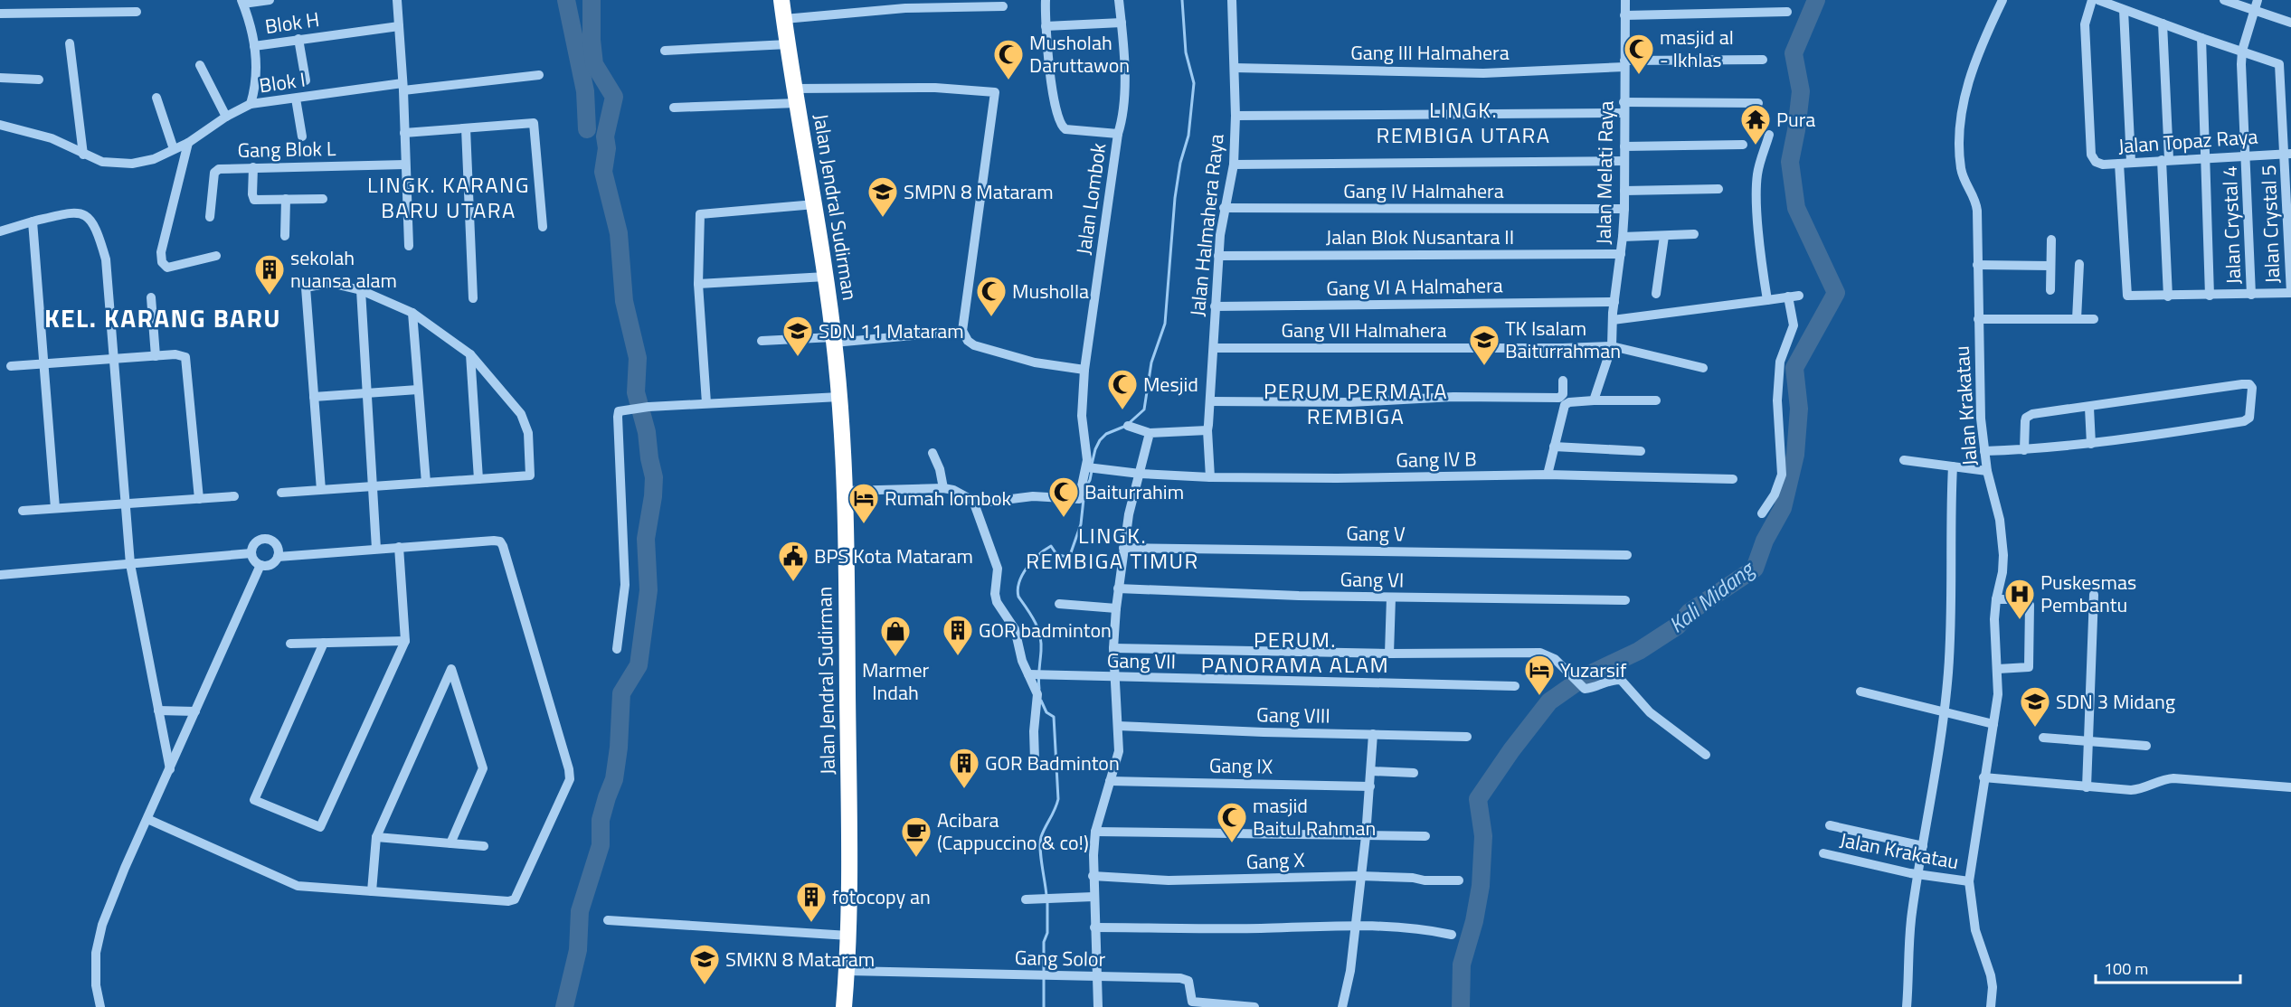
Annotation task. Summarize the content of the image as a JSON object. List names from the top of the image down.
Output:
{
  "streets": {
    "highway": ["Jalan Jendral Sudirman"],
    "street": [
      "Blok H",
      "Gang III Halmahera",
      "Blok I",
      "Jalan Topaz Raya",
      "Gang Blok L",
      "Jalan Melati Raya",
      "Gang IV Halmahera",
      "Jalan Lombok",
      "Jalan Crystal 5",
      "Jalan Halmahera Raya",
      "Jalan Crystal 4",
      "Jalan Blok Nusantara II",
      "Gang VI A Halmahera",
      "Gang VII Halmahera",
      "Jalan Krakatau",
      "Gang IV B",
      "Gang V",
      "Gang VI",
      "Gang VII",
      "Gang VIII",
      "Gang IX",
      "Gang X",
      "Gang Solor"
    ]
  },
  "crossings": [
    ["Gang III Halmahera", "Jalan Melati Raya"],
    ["Gang III Halmahera", "Jalan Halmahera Raya"],
    ["Jalan Topaz Raya", "Jalan Crystal 5"],
    ["Jalan Topaz Raya", "Jalan Crystal 4"],
    ["Jalan Melati Raya", "Gang IV Halmahera"],
    ["Jalan Melati Raya", "Jalan Blok Nusantara II"],
    ["Jalan Melati Raya", "Gang VI A Halmahera"],
    ["Jalan Melati Raya", "Gang VII Halmahera"],
    ["Gang IV Halmahera", "Jalan Halmahera Raya"],
    ["Jalan Lombok", "Gang IV B"],
    ["Jalan Jendral Sudirman", "Gang Solor"],
    ["Jalan Crystal 5", "Jalan Crystal 4"],
    ["Jalan Halmahera Raya", "Jalan Blok Nusantara II"],
    ["Jalan Halmahera Raya", "Gang VI A Halmahera"],
    ["Jalan Halmahera Raya", "Gang VII Halmahera"],
    ["Jalan Halmahera Raya", "Gang IV B"]
  ],
  "districts": [
    "LINGK. REMBIGA UTARA",
    "LINGK. KARANG BARU UTARA",
    "KEL. KARANG BARU",
    "PERUM PERMATA REMBIGA",
    "LINGK. REMBIGA TIMUR",
    "PERUM. PANORAMA ALAM"
  ],
  "water": ["Kali Midang"],
  "places": {
    "mosque": [
      "masjid al - Ikhlas",
      "Musholah Daruttawon",
      "Musholla",
      "Mesjid",
      "Baiturrahim",
      "masjid Baitul Rahman"
    ],
    "temple": ["Pura"],
    "school or university": [
      "SMPN 8 Mataram",
      "SDN 11 Mataram",
      "TK Isalam Baiturrahman",
      "SDN 3 Midang",
      "SMKN 8 Mataram"
    ],
    "building": [
      "sekolah nuansa alam",
      "GOR badminton",
      "GOR Badminton",
      "fotocopy an"
    ],
    "hotel": ["Rumah lombok", "Yuzarsif"],
    "public building": ["BPS Kota Mataram"],
    "hospital": ["Puskesmas Pembantu"],
    "shop": ["Marmer Indah"],
    "cafe": ["Acibara (Cappuccino & co!)"]
  },
  "scale_bar": "100 m"
}
